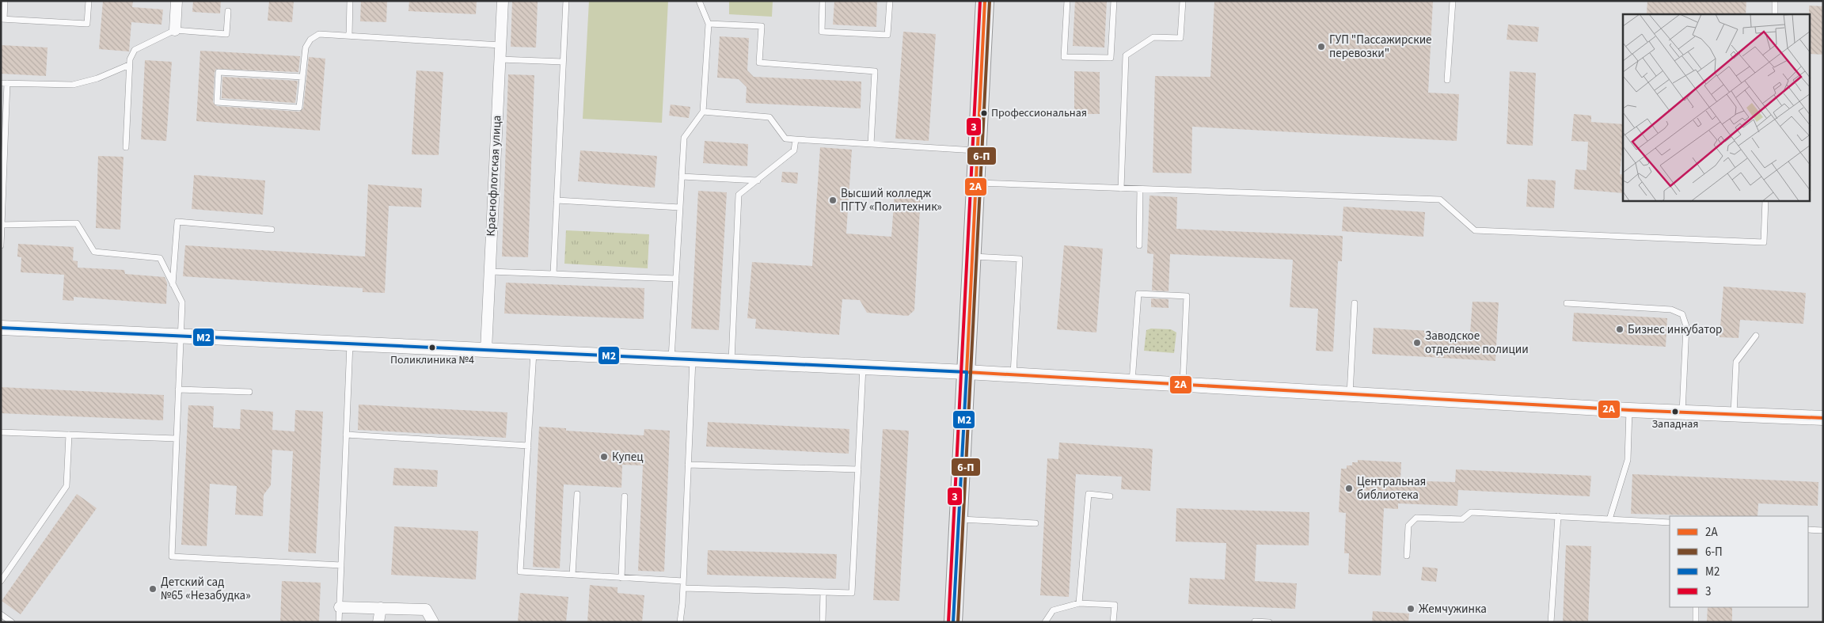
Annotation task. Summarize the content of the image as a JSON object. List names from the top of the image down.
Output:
{
  "streets": {
    "street": ["Краснофлотская улица"]
  },
  "places": [
    "ГУП \"Пассажирские перевозки\"",
    "Профессиональная",
    "Высший колледж ПГТУ «Политехник»",
    "Бизнес инкубатор",
    "Заводское отделение полиции",
    "Поликлиника №4",
    "Западная",
    "Купец",
    "Центральная библиотека",
    "Детский сад №65 «Незабудка»",
    "Жемчужинка"
  ],
  "lines": [
    "transit line 2А",
    "transit line 6-П",
    "transit line 3",
    "transit line М2"
  ],
  "legend": [
    "2А",
    "6-П",
    "М2",
    "3"
  ]
}
